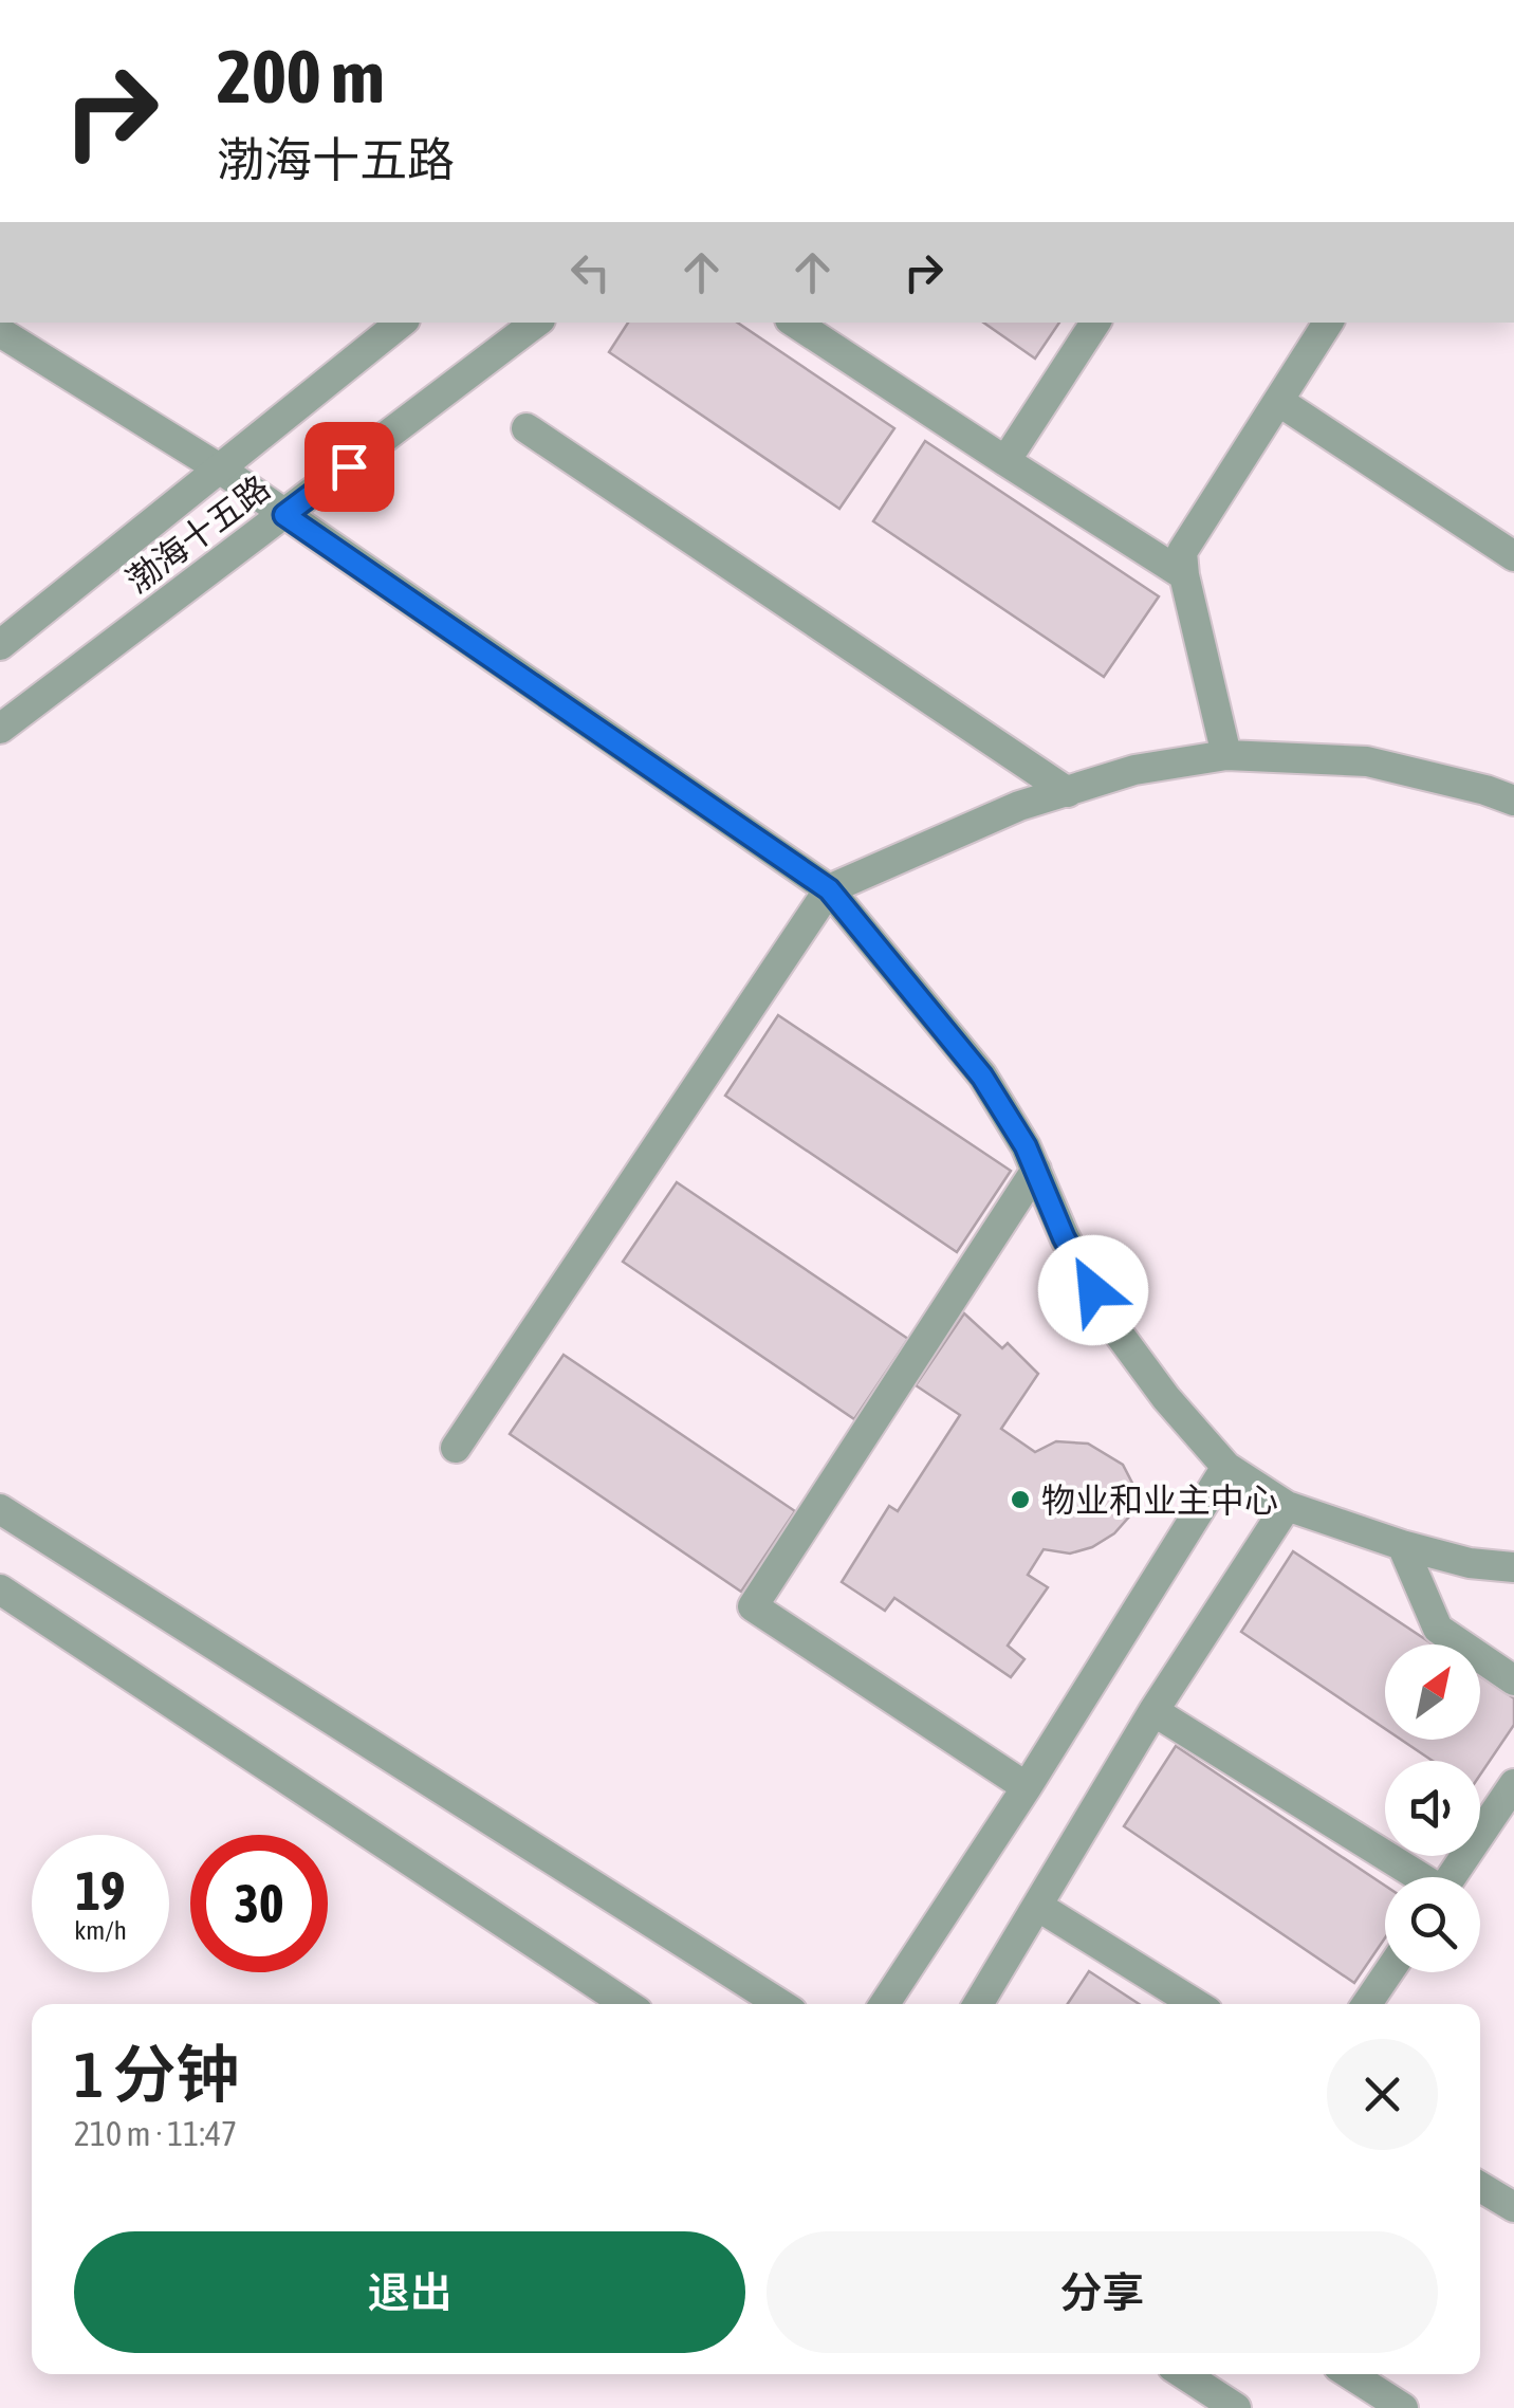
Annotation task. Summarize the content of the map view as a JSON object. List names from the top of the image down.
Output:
{
  "streets": {
    "street": ["渤海十五路"]
  },
  "places": ["物业和业主中心"],
  "north": "top right",
  "page": {
    "turn": ["200 m", "渤海十五路"],
    "speed": "19 km/h",
    "limit": "30",
    "heading": ["1 分钟", "210 m · 11:47"],
    "buttons": ["退出", "分享"]
  }
}
